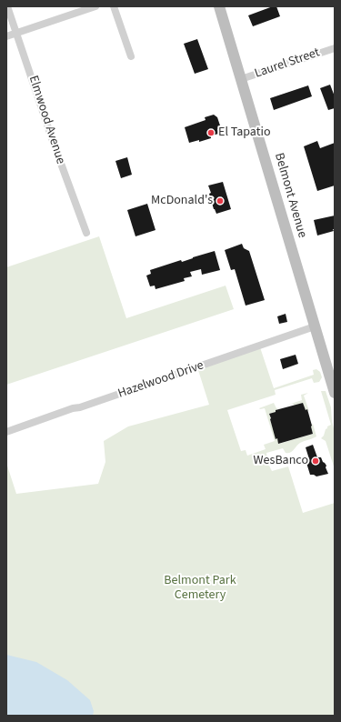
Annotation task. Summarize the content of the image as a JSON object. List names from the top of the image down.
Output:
{
  "streets": {
    "main road": ["Belmont Avenue"],
    "street": ["Laurel Street", "Elmwood Avenue", "Hazelwood Drive"]
  },
  "crossings": [
    ["Laurel Street", "Belmont Avenue"],
    ["Belmont Avenue", "Hazelwood Drive"]
  ],
  "parks": ["Belmont Park Cemetery"],
  "places": ["El Tapatio", "McDonald's", "WesBanco"]
}
